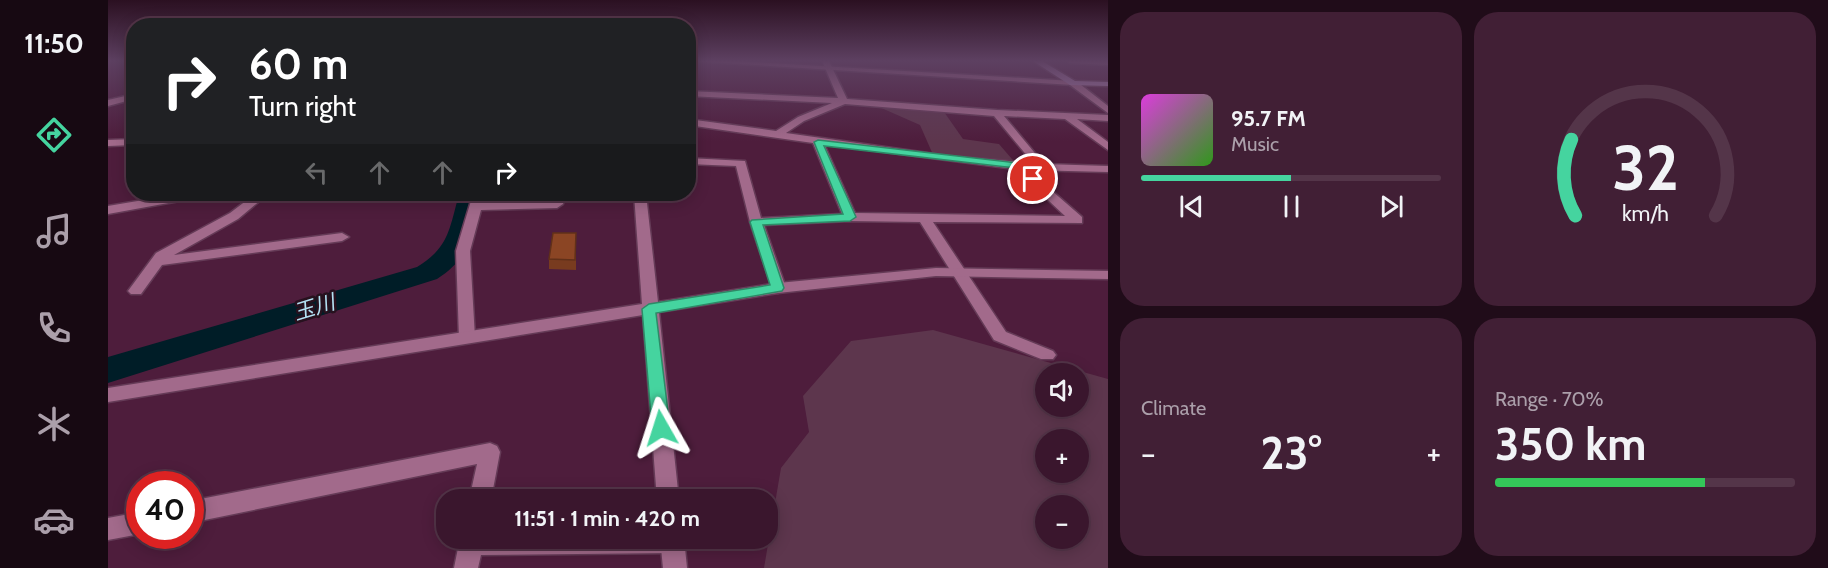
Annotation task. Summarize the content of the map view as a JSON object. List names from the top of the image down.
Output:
{
  "water": ["玉川"],
  "page": {
    "tabs": "11:50",
    "turn": ["60 m", "Turn right"],
    "song": ["95.7 FM", "Music"],
    "tile": [
      "Climate",
      ["Range · 70%", "350 km"]
    ],
    "map_buttons": ["+", "−"],
    "heat": ["−", "23°", "+"],
    "limit": "40",
    "trip": "11:51 · 1 min · 420 m",
    "gauge": ["32", "km/h"]
  }
}
